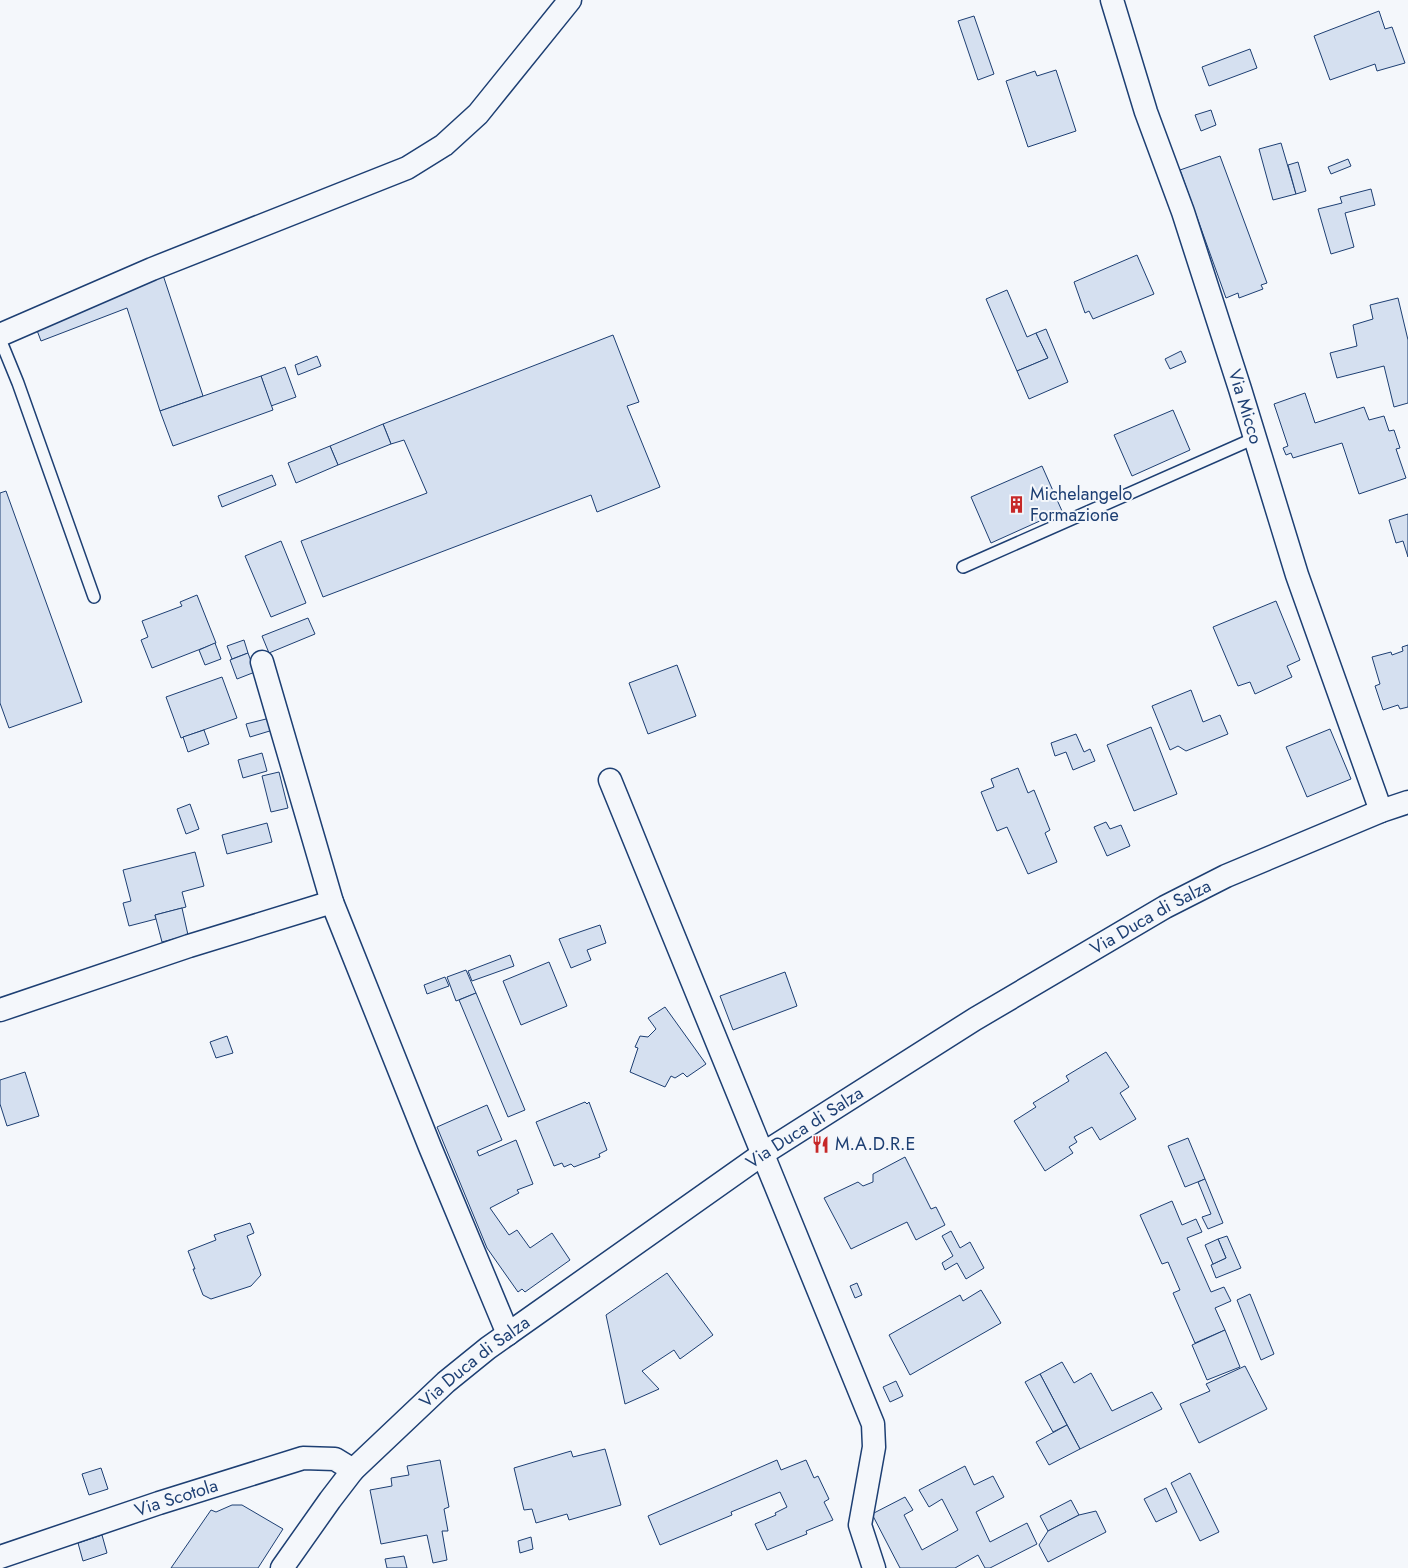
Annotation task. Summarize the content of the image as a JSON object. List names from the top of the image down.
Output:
{
  "streets": {
    "street": ["Via Micco", "Via Duca di Salza", "Via Scotola"]
  },
  "crossings": [
    ["Via Micco", "Via Duca di Salza"],
    ["Via Duca di Salza", "Via Scotola"]
  ],
  "places": {
    "building": ["Michelangelo Formazione"],
    "restaurant": ["M.A.D.R.E"]
  }
}
